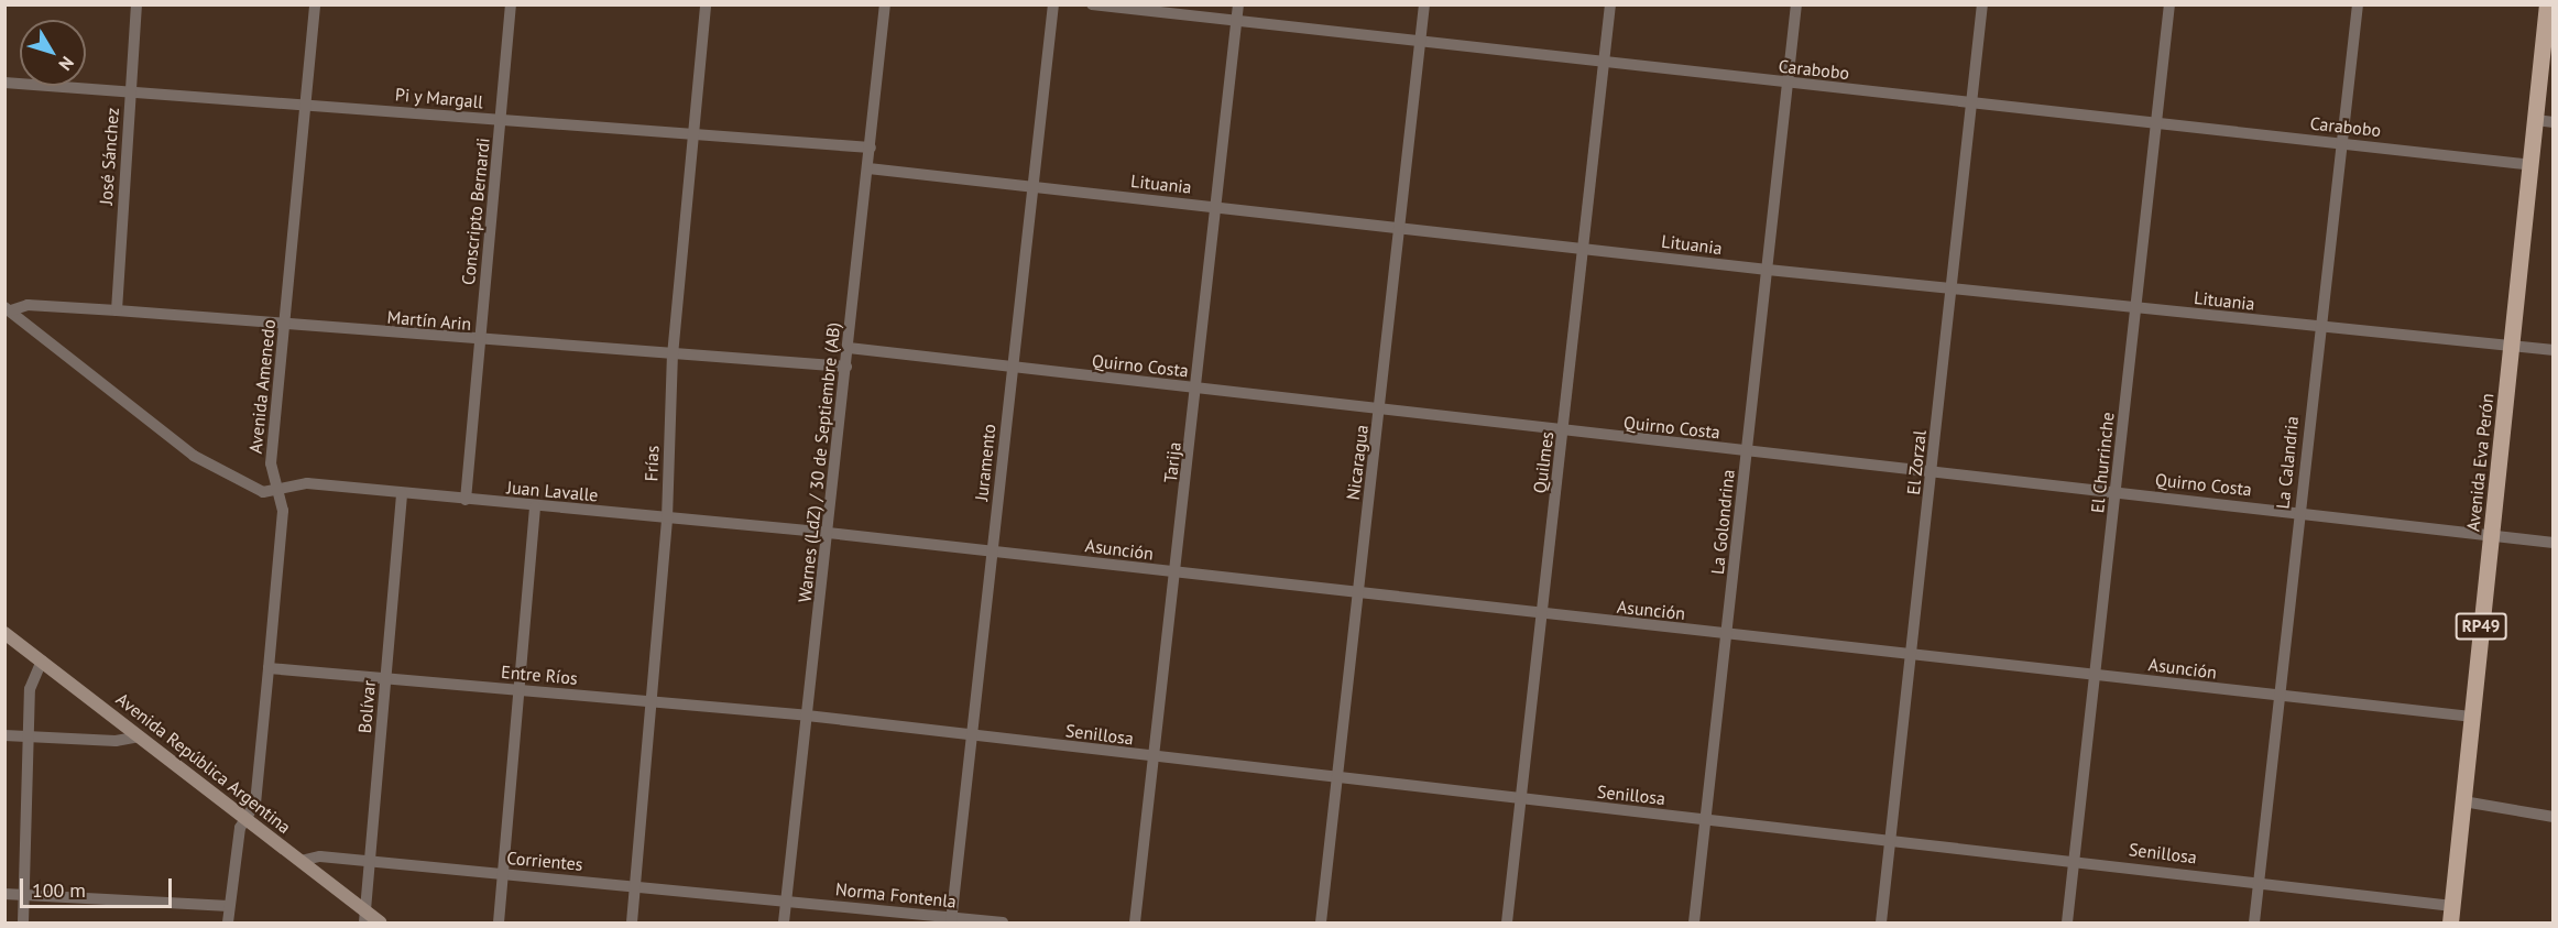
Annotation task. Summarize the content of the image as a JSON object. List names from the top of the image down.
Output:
{
  "streets": {
    "main road": ["Avenida Eva Perón", "RP49", "Avenida República Argentina"],
    "street": [
      "Carabobo",
      "Pi y Margall",
      "José Sánchez",
      "Lituania",
      "Conscripto Bernardi",
      "Martín Arin",
      "Quirno Costa",
      "Avenida Amenedo",
      "Warnes (LdZ) / 30 de Septiembre (AB)",
      "Juramento",
      "Tarija",
      "Nicaragua",
      "Quilmes",
      "El Zorzal",
      "El Churrinche",
      "La Calandria",
      "Frías",
      "Juan Lavalle",
      "La Golondrina",
      "Asunción",
      "Entre Ríos",
      "Bolívar",
      "Senillosa",
      "Corrientes",
      "Norma Fontenla"
    ]
  },
  "crossings": [
    ["Carabobo", "Tarija"],
    ["Carabobo", "Nicaragua"],
    ["Carabobo", "Quilmes"],
    ["Carabobo", "El Zorzal"],
    ["Carabobo", "El Churrinche"],
    ["Carabobo", "La Calandria"],
    ["Carabobo", "Avenida Eva Perón"],
    ["Carabobo", "La Golondrina"],
    ["Pi y Margall", "José Sánchez"],
    ["Pi y Margall", "Conscripto Bernardi"],
    ["Pi y Margall", "Avenida Amenedo"],
    ["Pi y Margall", "Warnes (LdZ) / 30 de Septiembre (AB)"],
    ["Pi y Margall", "Frías"],
    ["José Sánchez", "Martín Arin"],
    ["Lituania", "Warnes (LdZ) / 30 de Septiembre (AB)"],
    ["Lituania", "Juramento"],
    ["Lituania", "Tarija"],
    ["Lituania", "Nicaragua"],
    ["Lituania", "Quilmes"],
    ["Lituania", "El Zorzal"],
    ["Lituania", "El Churrinche"],
    ["Lituania", "La Calandria"],
    ["Lituania", "Avenida Eva Perón"],
    ["Lituania", "La Golondrina"],
    ["Conscripto Bernardi", "Martín Arin"],
    ["Conscripto Bernardi", "Juan Lavalle"],
    ["Martín Arin", "Avenida Amenedo"],
    ["Martín Arin", "Warnes (LdZ) / 30 de Septiembre (AB)"],
    ["Martín Arin", "Frías"],
    ["Martín Arin", "Juan Lavalle"],
    ["Quirno Costa", "Warnes (LdZ) / 30 de Septiembre (AB)"],
    ["Quirno Costa", "Juramento"],
    ["Quirno Costa", "Tarija"],
    ["Quirno Costa", "Nicaragua"],
    ["Quirno Costa", "Quilmes"],
    ["Quirno Costa", "El Zorzal"],
    ["Quirno Costa", "El Churrinche"],
    ["Quirno Costa", "La Calandria"],
    ["Quirno Costa", "Avenida Eva Perón"],
    ["Quirno Costa", "La Golondrina"],
    ["Avenida Amenedo", "Juan Lavalle"],
    ["Avenida Amenedo", "Entre Ríos"],
    ["Avenida Amenedo", "Avenida República Argentina"],
    ["Warnes (LdZ) / 30 de Septiembre (AB)", "Juan Lavalle"],
    ["Warnes (LdZ) / 30 de Septiembre (AB)", "Asunción"],
    ["Warnes (LdZ) / 30 de Septiembre (AB)", "Entre Ríos"],
    ["Warnes (LdZ) / 30 de Septiembre (AB)", "Senillosa"],
    ["Warnes (LdZ) / 30 de Septiembre (AB)", "Corrientes"],
    ["Warnes (LdZ) / 30 de Septiembre (AB)", "Norma Fontenla"],
    ["Juramento", "Asunción"],
    ["Juramento", "Senillosa"],
    ["Juramento", "Norma Fontenla"],
    ["Tarija", "Asunción"],
    ["Tarija", "Senillosa"],
    ["Nicaragua", "Asunción"],
    ["Nicaragua", "Senillosa"],
    ["Quilmes", "Asunción"],
    ["Quilmes", "Senillosa"],
    ["El Zorzal", "Asunción"],
    ["El Zorzal", "Senillosa"],
    ["El Churrinche", "Asunción"],
    ["El Churrinche", "Senillosa"],
    ["La Calandria", "Asunción"],
    ["La Calandria", "Senillosa"],
    ["Avenida Eva Perón", "Asunción"],
    ["Avenida Eva Perón", "Senillosa"],
    ["Frías", "Juan Lavalle"],
    ["Frías", "Entre Ríos"],
    ["Frías", "Corrientes"],
    ["Juan Lavalle", "Asunción"],
    ["Juan Lavalle", "Bolívar"],
    ["La Golondrina", "Asunción"],
    ["La Golondrina", "Senillosa"],
    ["Entre Ríos", "Bolívar"],
    ["Entre Ríos", "Senillosa"],
    ["Bolívar", "Avenida República Argentina"],
    ["Bolívar", "Corrientes"],
    ["Avenida República Argentina", "Corrientes"],
    ["Corrientes", "Norma Fontenla"]
  ],
  "scale_bar": "100 m",
  "north": "bottom right"
}
